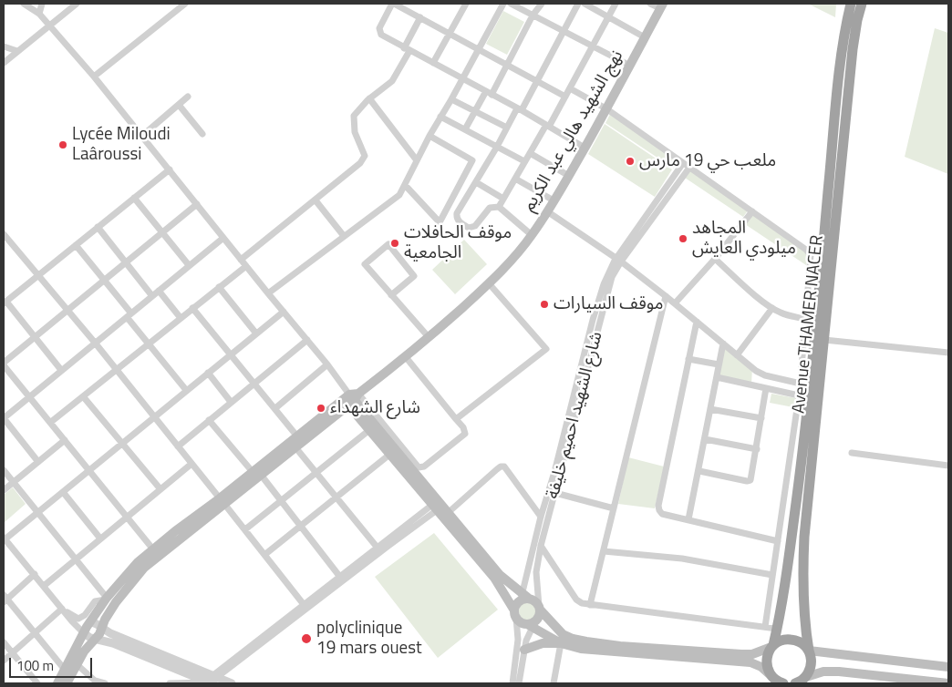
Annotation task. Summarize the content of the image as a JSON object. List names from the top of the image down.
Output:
{
  "streets": {
    "highway": ["Avenue THAMER NACER"],
    "main road": ["نهج الشهيد هالي عبد الكريم"],
    "street": ["شارع الشهيد احميم خليفة"]
  },
  "places": [
    "Lycée Miloudi Laâroussi",
    "ملعب حي 19 مارس",
    "المجاهد ميلودي العايش",
    "موقف الحافلات الجامعية",
    "موقف السيارات",
    "شارع الشهداء",
    "polyclinique 19 mars ouest"
  ],
  "scale_bar": "100 m"
}
